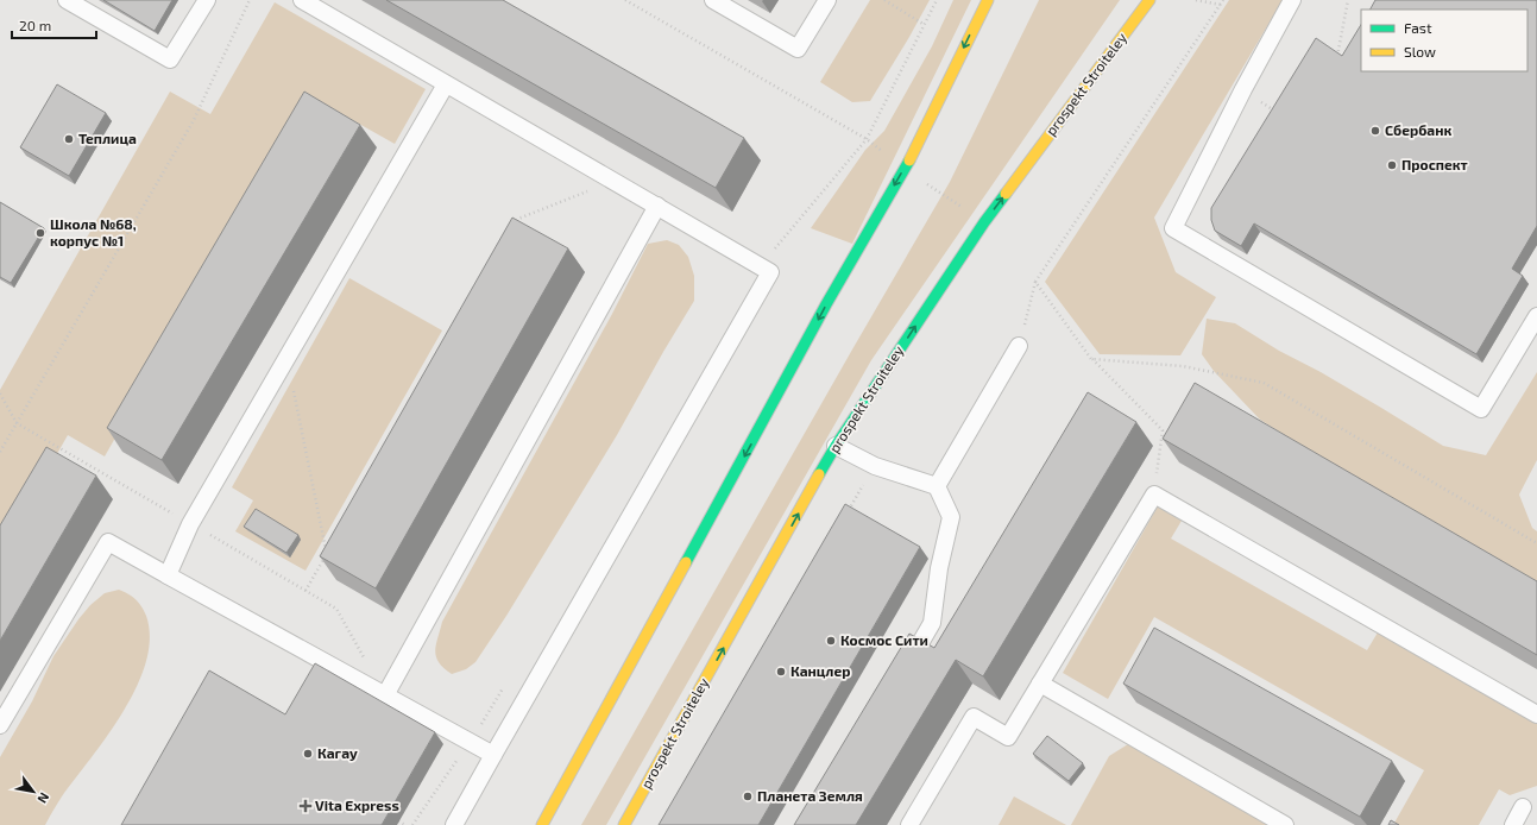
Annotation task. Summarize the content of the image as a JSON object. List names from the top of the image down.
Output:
{
  "streets": {
    "main road": ["prospekt Stroiteley"]
  },
  "places": {
    "other": [
      "Сбербанк",
      "Теплица",
      "Проспект",
      "Школа №68, корпус №1",
      "Космос Сити",
      "Канцлер",
      "Кагау",
      "Планета Земля"
    ],
    "health": ["Vita Express"]
  },
  "legend": ["Fast", "Slow"],
  "scale_bar": "20 m",
  "north": "bottom right"
}
